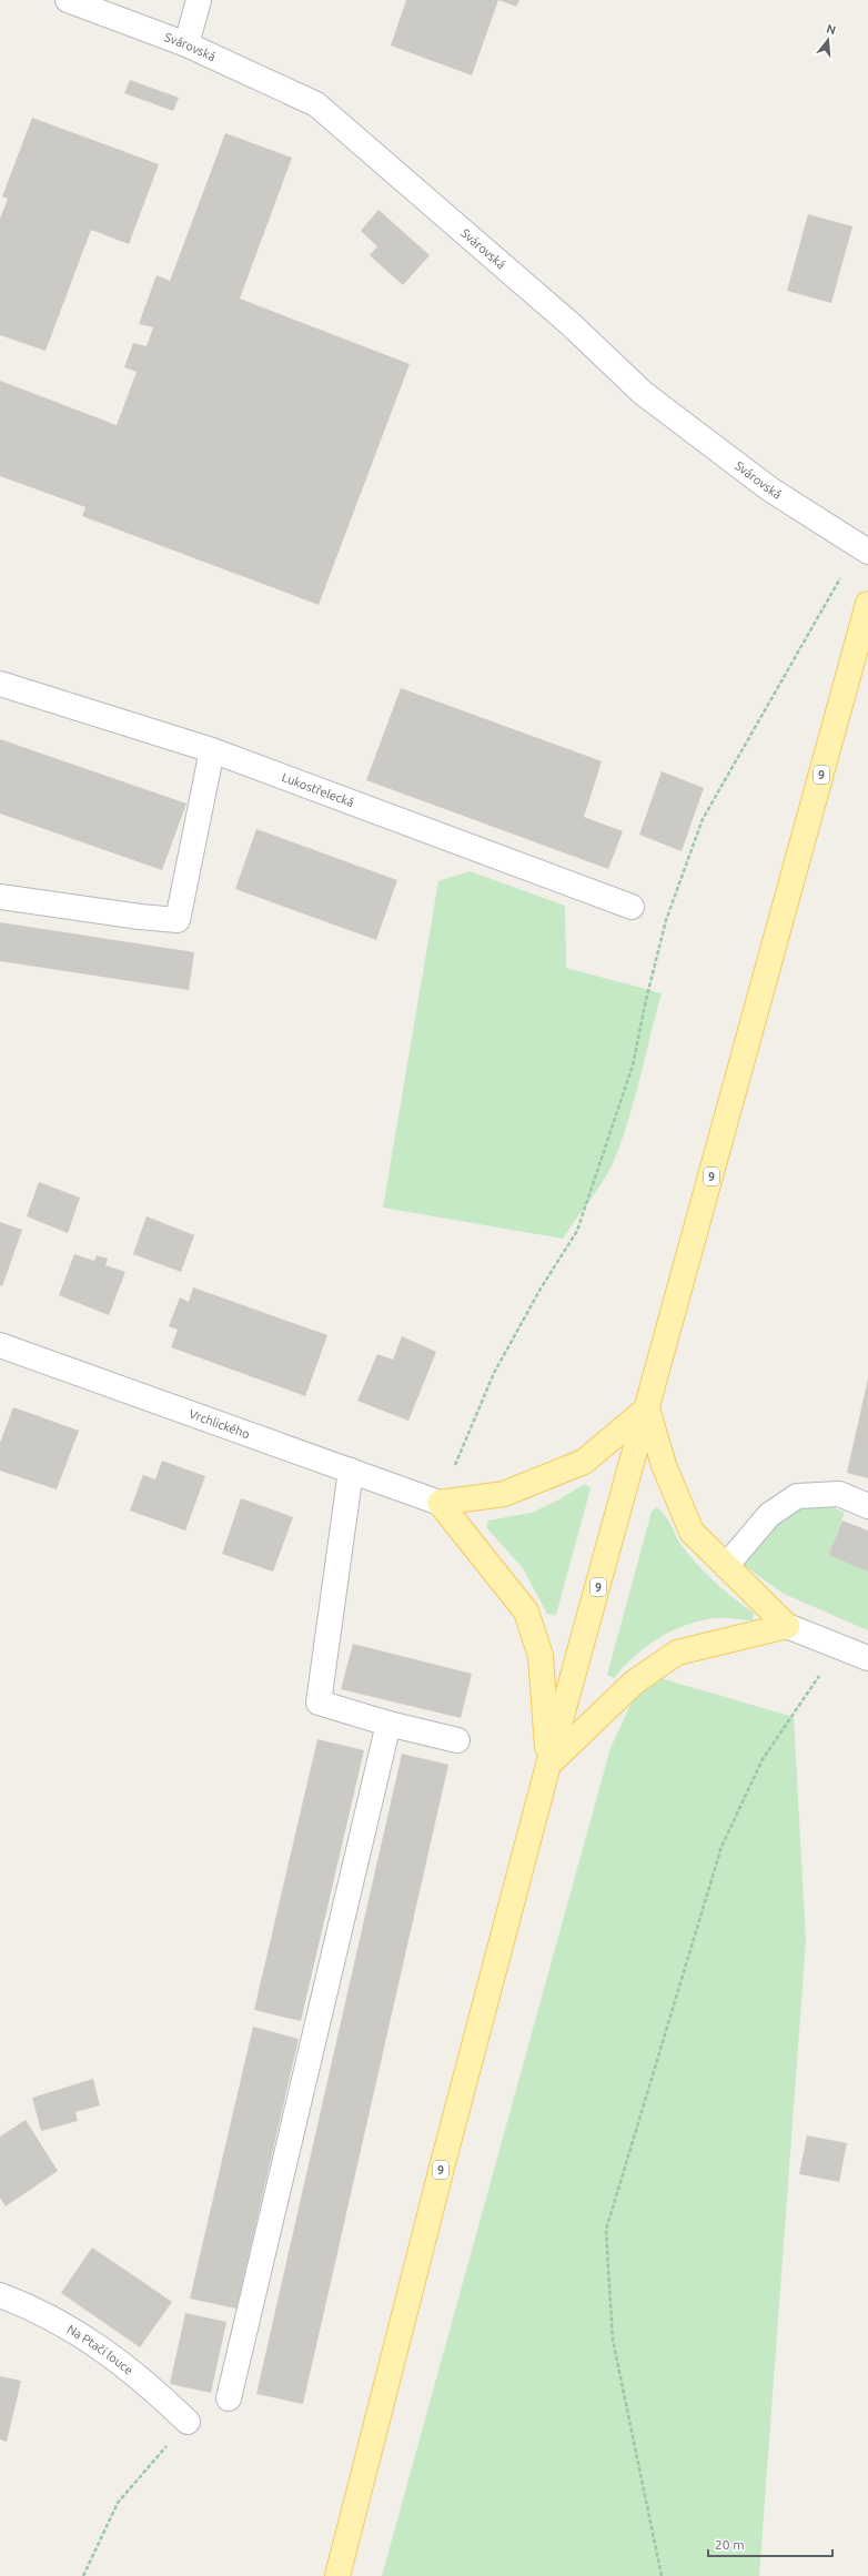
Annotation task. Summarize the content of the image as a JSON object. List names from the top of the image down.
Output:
{
  "streets": {
    "main road": ["9"],
    "street": [
      "Svárovská",
      "Lukostřelecká",
      "Vrchlického",
      "Na Ptačí louce"
    ]
  },
  "scale_bar": "20 m",
  "north": "top"
}
